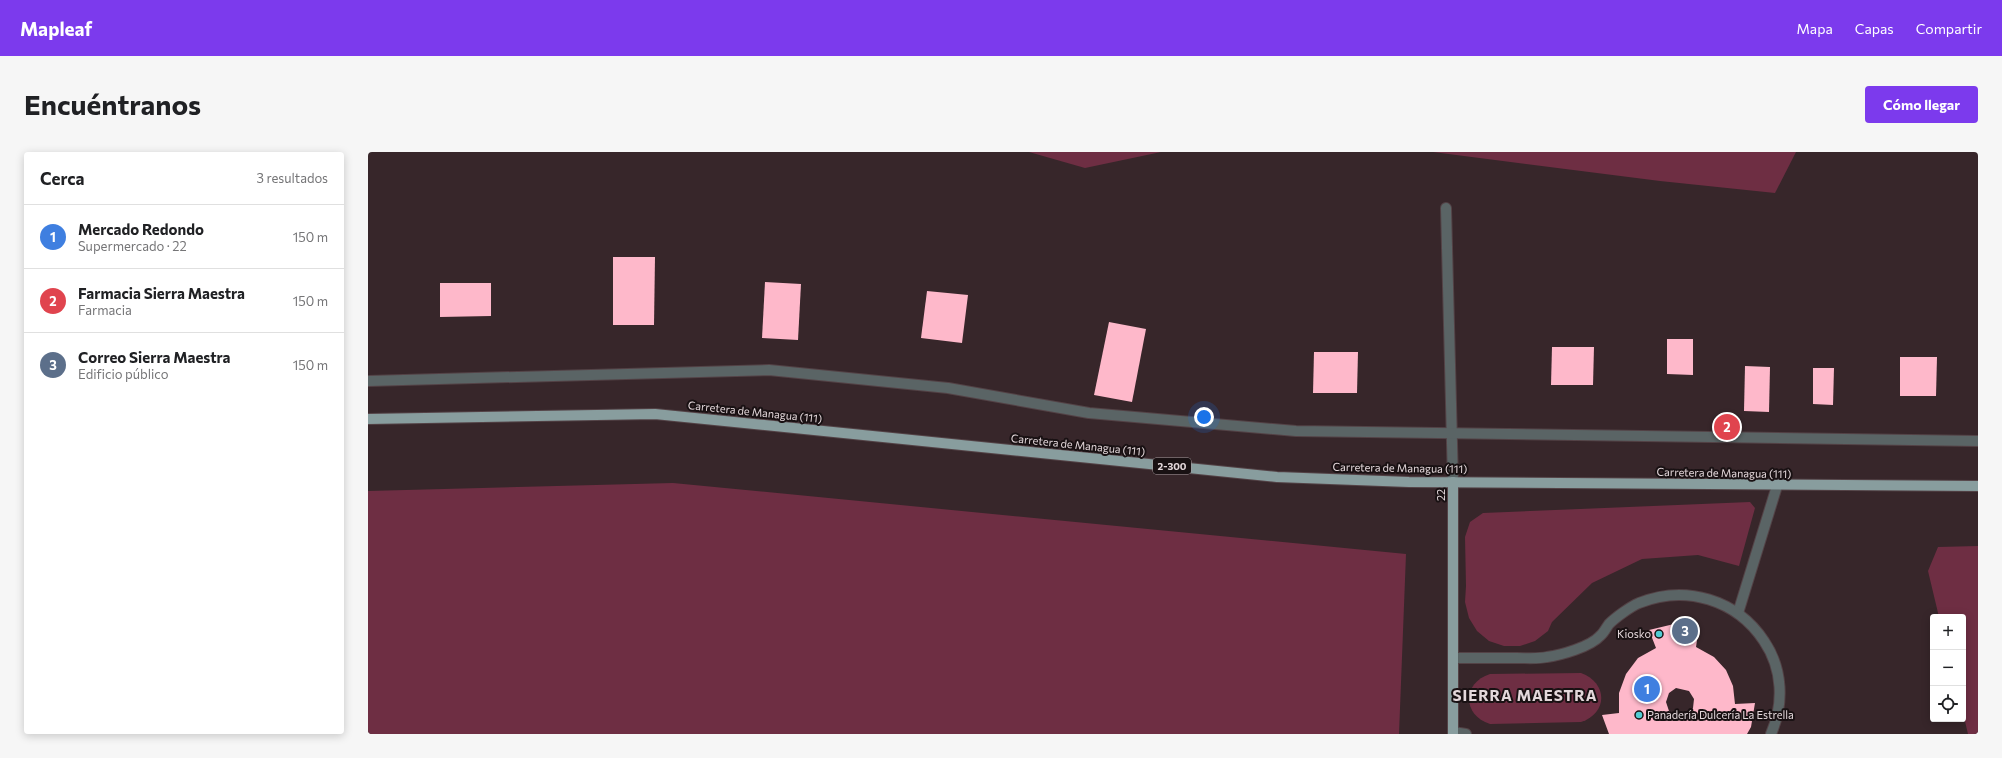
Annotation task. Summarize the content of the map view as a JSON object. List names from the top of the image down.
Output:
{
  "streets": {
    "main road": ["Carretera de Managua (111)", "2-300", "22"]
  },
  "crossings": [
    ["Carretera de Managua (111)", "22"]
  ],
  "districts": ["SIERRA MAESTRA"],
  "places": ["Kiosko", "Panadería Dulcería La Estrella"],
  "page": {
    "header": "Mapleaf",
    "nav": ["Mapa", "Capas", "Compartir"],
    "buttons": "Cómo llegar",
    "title": "Encuéntranos",
    "heading": ["Cerca", "3 resultados"],
    "list": [
      {
        "mark": "1",
        "name": "Mercado Redondo",
        "note": "Supermercado · 22",
        "value": "150 m"
      },
      {
        "mark": "2",
        "name": "Farmacia Sierra Maestra",
        "note": "Farmacia",
        "value": "150 m"
      },
      {
        "mark": "3",
        "name": "Correo Sierra Maestra",
        "note": "Edificio público",
        "value": "150 m"
      }
    ],
    "pins": ["2", "3", "1"],
    "map_buttons": ["+", "−"]
  }
}
